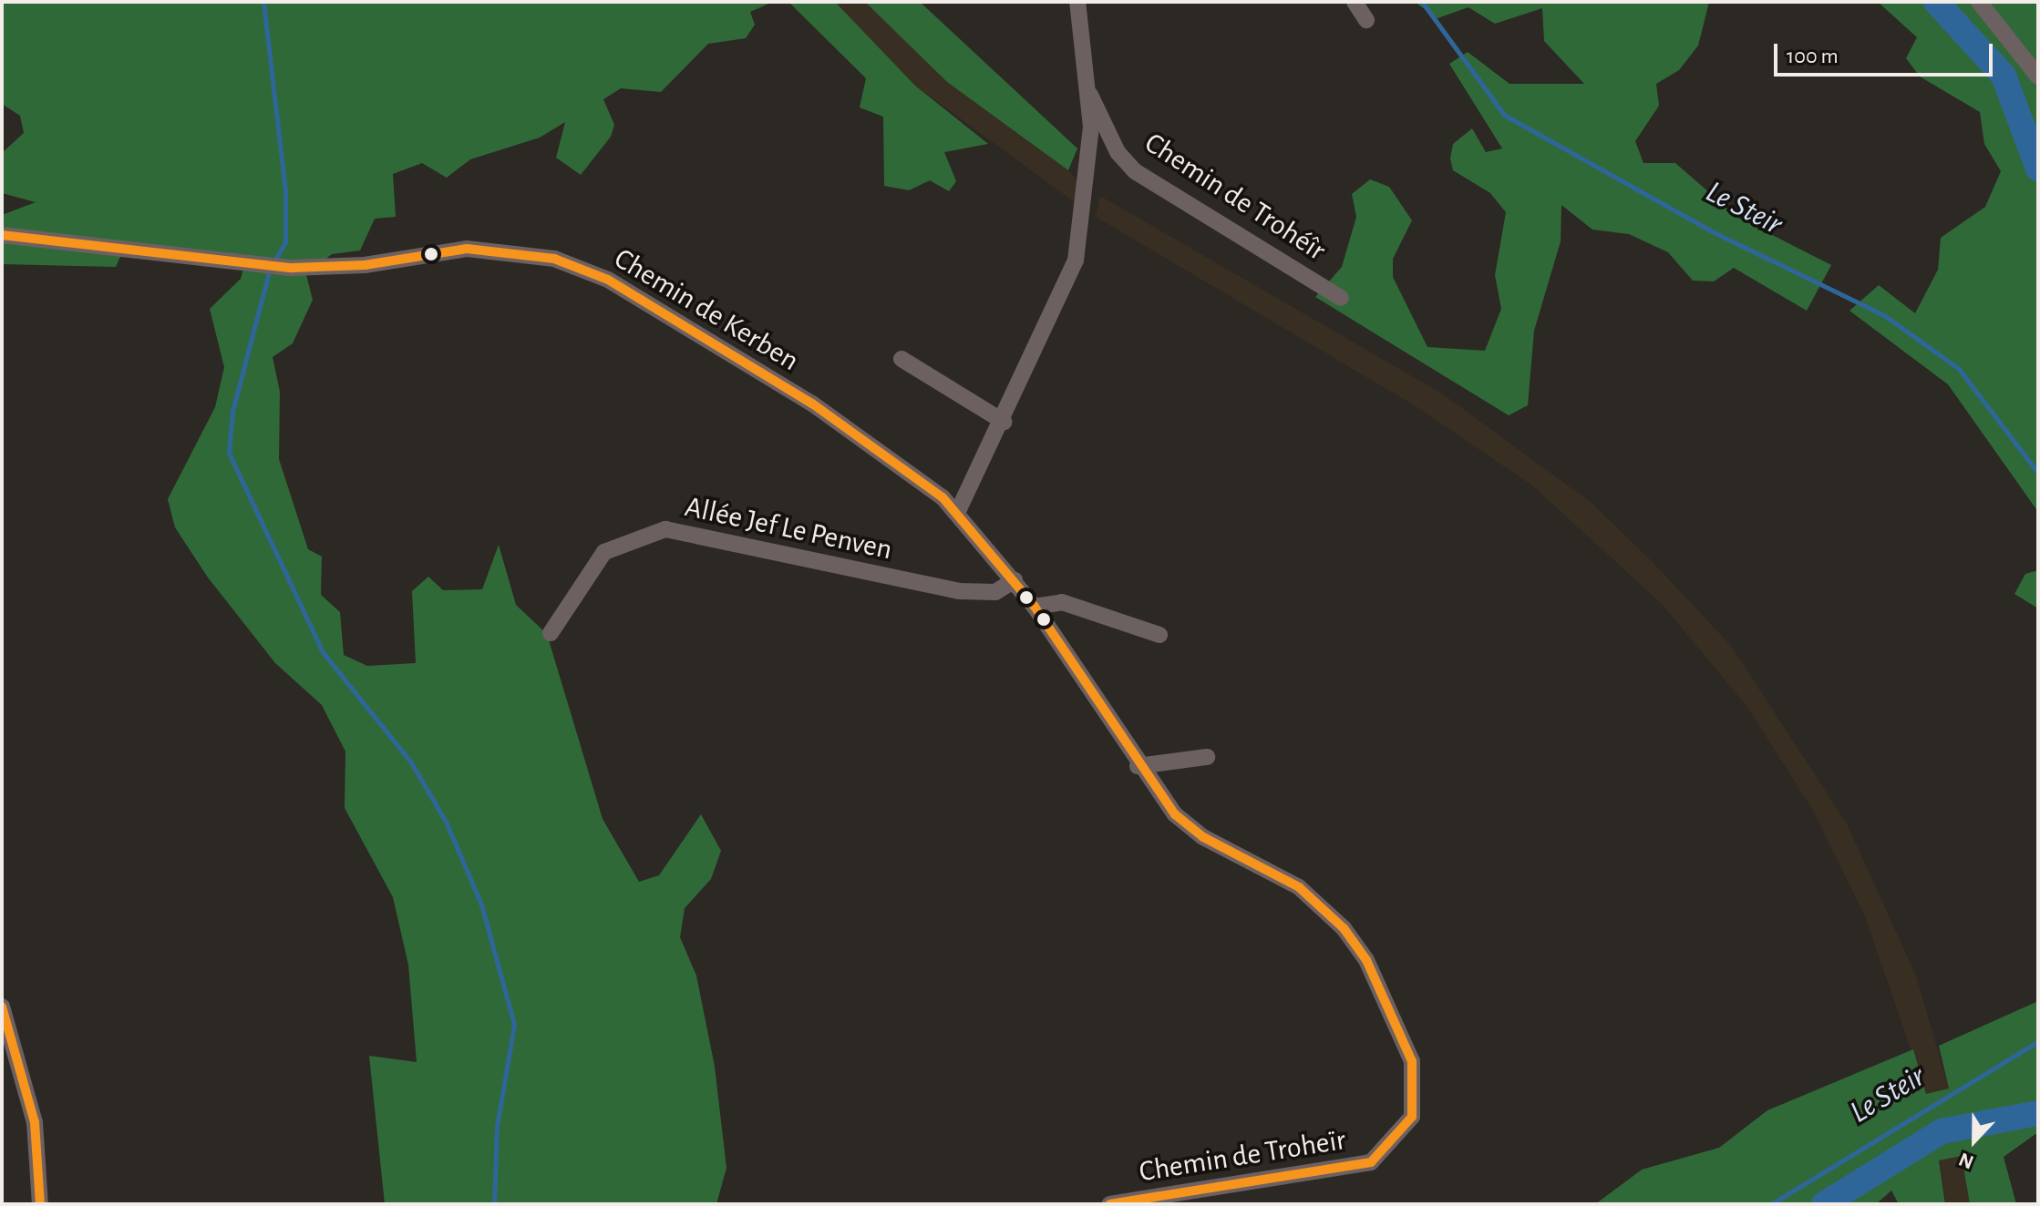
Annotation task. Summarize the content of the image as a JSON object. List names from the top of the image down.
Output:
{
  "streets": {
    "street": [
      "Chemin de Trohéîr",
      "Chemin de Kerben",
      "Allée Jef Le Penven",
      "Chemin de Troheïr"
    ]
  },
  "crossings": [
    ["Chemin de Kerben", "Chemin de Troheïr"],
    ["Allée Jef Le Penven", "Chemin de Troheïr"]
  ],
  "water": ["Le Steir"],
  "scale_bar": "100 m",
  "north": "bottom"
}
